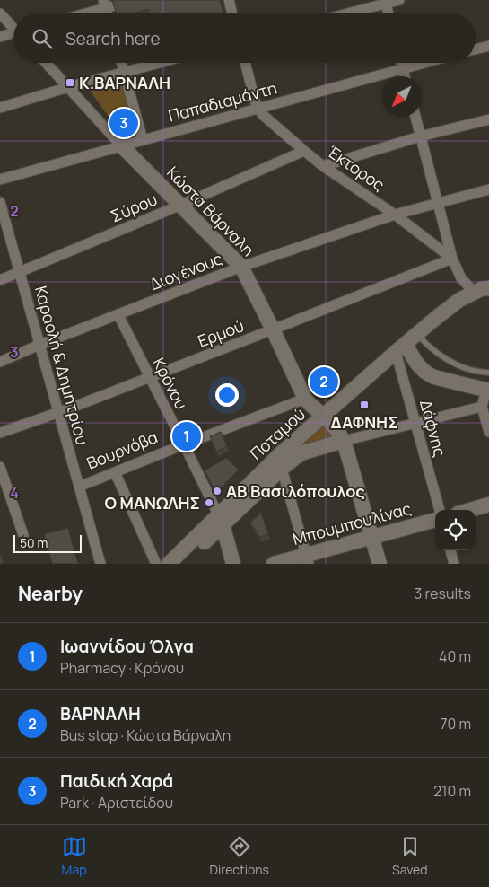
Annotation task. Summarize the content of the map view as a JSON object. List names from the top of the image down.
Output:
{
  "streets": {
    "street": [
      "Παπαδιαμάντη",
      "Έκτορος",
      "Σύρου",
      "Κώστα Βάρναλη",
      "Διογένους",
      "Ερμού",
      "Καραολή & Δημητρίου",
      "Κρόνου",
      "Δάφνης",
      "Ποταμού",
      "Βουρνόβα",
      "Μπουμπουλίνας"
    ]
  },
  "crossings": [
    ["Παπαδιαμάντη", "Έκτορος"],
    ["Παπαδιαμάντη", "Κώστα Βάρναλη"],
    ["Έκτορος", "Σύρου"],
    ["Έκτορος", "Διογένους"],
    ["Έκτορος", "Ερμού"],
    ["Έκτορος", "Ποταμού"],
    ["Σύρου", "Κώστα Βάρναλη"],
    ["Σύρου", "Καραολή & Δημητρίου"],
    ["Κώστα Βάρναλη", "Διογένους"],
    ["Κώστα Βάρναλη", "Ερμού"],
    ["Κώστα Βάρναλη", "Ποταμού"],
    ["Κώστα Βάρναλη", "Βουρνόβα"],
    ["Κώστα Βάρναλη", "Μπουμπουλίνας"],
    ["Διογένους", "Καραολή & Δημητρίου"],
    ["Διογένους", "Κρόνου"],
    ["Ερμού", "Καραολή & Δημητρίου"],
    ["Ερμού", "Κρόνου"],
    ["Καραολή & Δημητρίου", "Βουρνόβα"],
    ["Κρόνου", "Ποταμού"],
    ["Κρόνου", "Βουρνόβα"],
    ["Δάφνης", "Ποταμού"]
  ],
  "places": {
    "transit": ["Κ.ΒΑΡΝΑΛΗ", "ΔΑΦΝΗΣ"],
    "other": ["ΑΒ Βασιλόπουλος", "O ΜΑΝΩΛΗΣ"]
  },
  "scale_bar": "50 m",
  "north": "bottom left",
  "page": {
    "search": "Search here",
    "pins": ["3", "2", "1"],
    "scale": "50 m",
    "heading": ["Nearby", "3 results"],
    "list": [
      {
        "mark": "1",
        "name": "Ιωαννίδου Όλγα",
        "note": "Pharmacy · Κρόνου",
        "value": "40 m"
      },
      {
        "mark": "2",
        "name": "ΒΑΡΝΑΛΗ",
        "note": "Bus stop · Κώστα Βάρναλη",
        "value": "70 m"
      },
      {
        "mark": "3",
        "name": "Παιδική Χαρά",
        "note": "Park · Αριστείδου",
        "value": "210 m"
      }
    ],
    "nav": ["Map", "Directions", "Saved"]
  },
  "grid": {
    "rows": ["2", "3", "4"]
  }
}
